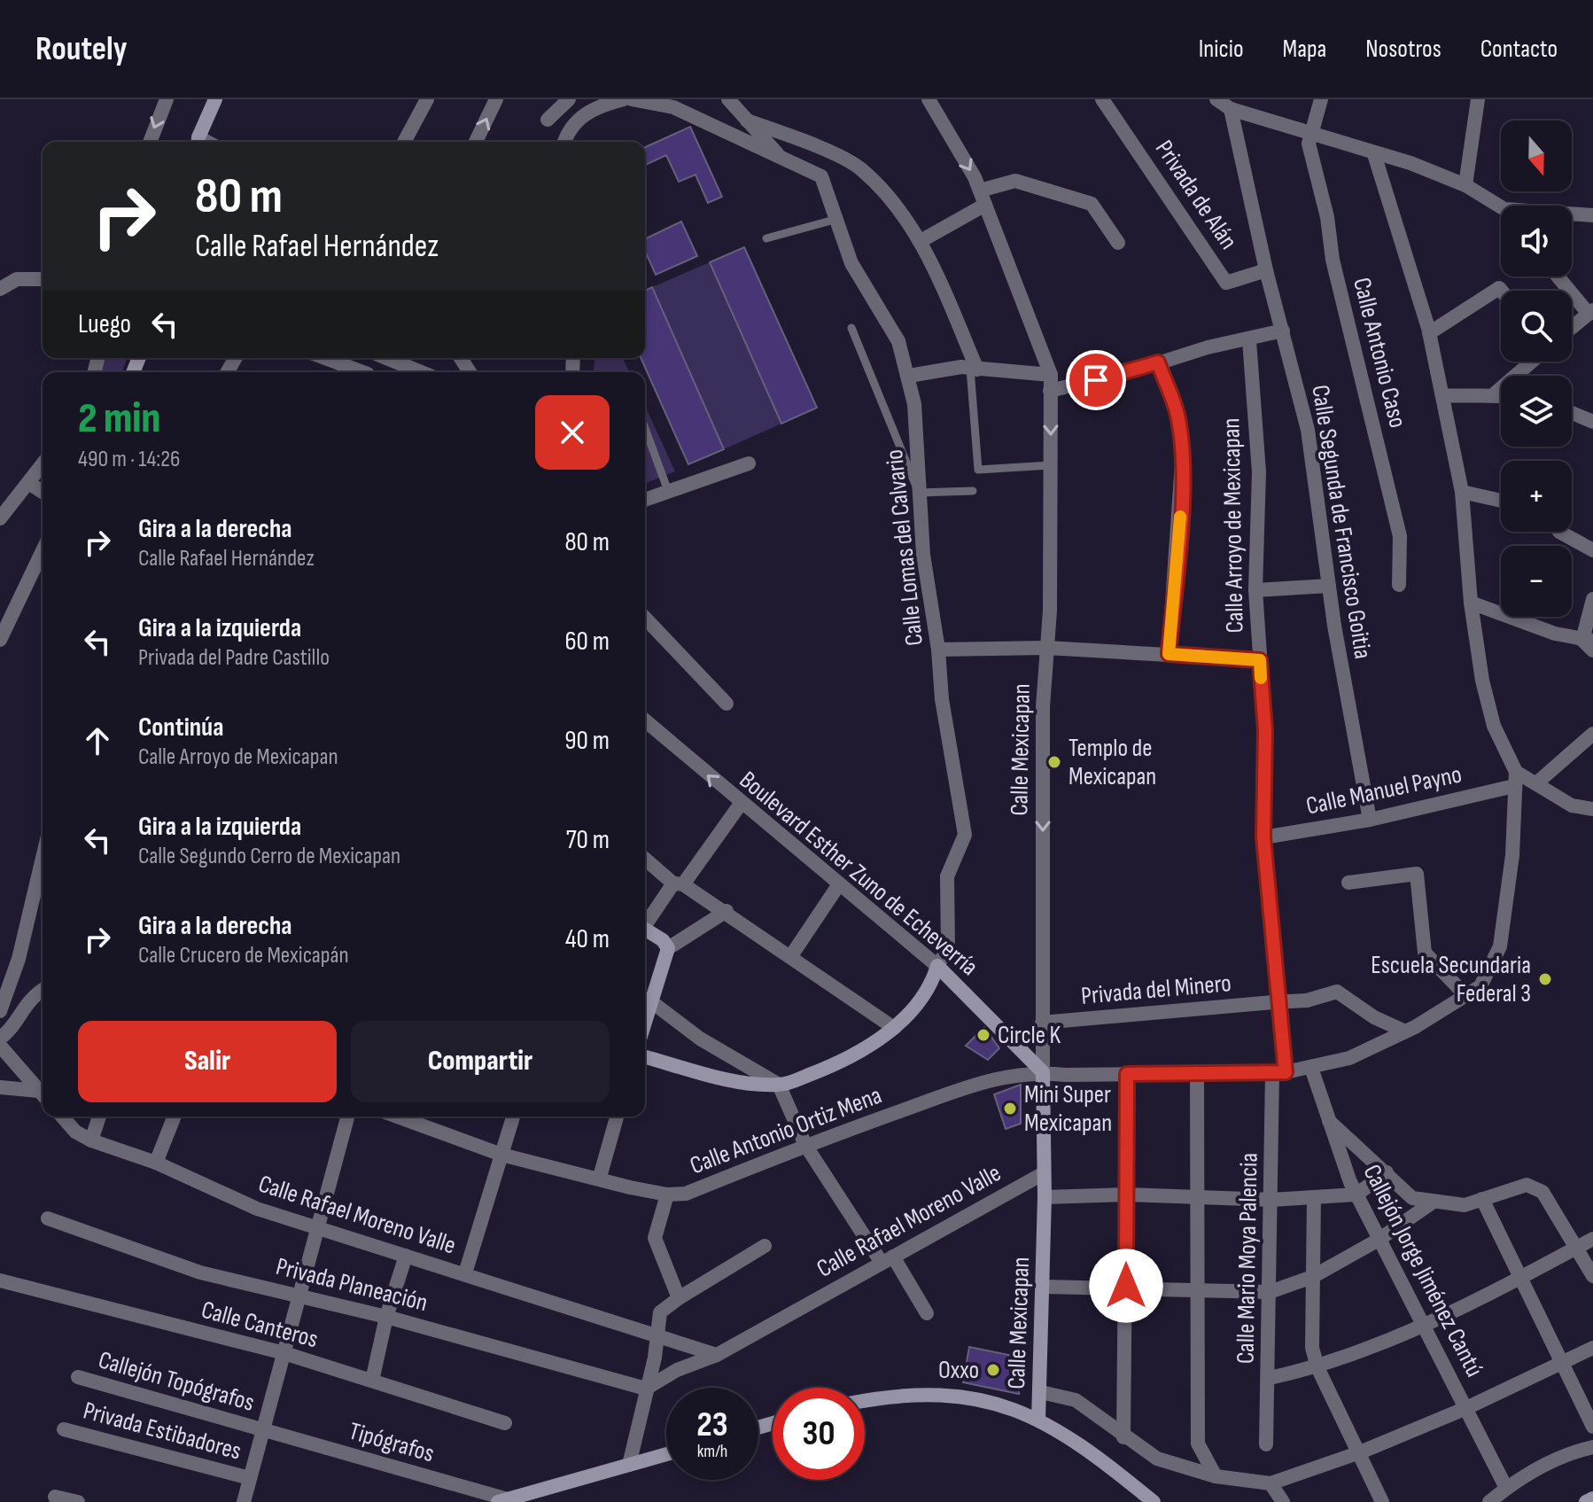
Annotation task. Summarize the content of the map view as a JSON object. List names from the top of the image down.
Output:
{
  "streets": {
    "street": [
      "Privada de Alán",
      "Calle Antonio Caso",
      "Calle Segunda de Francisco Goitia",
      "Calle Arroyo de Mexicapan",
      "Calle Lomas del Calvario",
      "Calle Mexicapan",
      "Calle Manuel Payno",
      "Boulevard Esther Zuno de Echeverría",
      "Privada del Minero",
      "Calle Antonio Ortiz Mena",
      "Calle Rafael Moreno Valle",
      "Calle Mario Moya Palencia",
      "Callejón Jorge Jiménez Cantú",
      "Privada Planeación",
      "Calle Canteros",
      "Callejón Topógrafos",
      "Privada Estibadores",
      "Tipógrafos"
    ]
  },
  "crossings": [
    ["Privada de Alán", "Calle Segunda de Francisco Goitia"],
    ["Calle Segunda de Francisco Goitia", "Calle Manuel Payno"],
    ["Calle Arroyo de Mexicapan", "Calle Manuel Payno"],
    ["Calle Arroyo de Mexicapan", "Calle Antonio Ortiz Mena"],
    ["Calle Arroyo de Mexicapan", "Calle Mario Moya Palencia"],
    ["Calle Lomas del Calvario", "Boulevard Esther Zuno de Echeverría"],
    ["Calle Mexicapan", "Boulevard Esther Zuno de Echeverría"],
    ["Calle Mexicapan", "Privada del Minero"],
    ["Calle Mexicapan", "Calle Antonio Ortiz Mena"],
    ["Calle Mexicapan", "Calle Rafael Moreno Valle"],
    ["Calle Manuel Payno", "Calle Antonio Ortiz Mena"],
    ["Boulevard Esther Zuno de Echeverría", "Calle Antonio Ortiz Mena"],
    ["Privada del Minero", "Calle Antonio Ortiz Mena"],
    ["Calle Antonio Ortiz Mena", "Calle Mario Moya Palencia"],
    ["Calle Antonio Ortiz Mena", "Callejón Jorge Jiménez Cantú"],
    ["Calle Rafael Moreno Valle", "Privada Planeación"],
    ["Callejón Topógrafos", "Tipógrafos"]
  ],
  "one_way": ["Calle Mexicapan"],
  "places": [
    "Templo de Mexicapan",
    "Escuela Secundaria Federal 3",
    "Circle K",
    "Mini Super Mexicapan",
    "Oxxo"
  ],
  "north": "bottom",
  "page": {
    "header": "Routely",
    "nav": [
      "Inicio",
      "Mapa",
      "Nosotros",
      "Contacto"
    ],
    "map_buttons": ["+", "−"],
    "turn": ["80 m", "Calle Rafael Hernández"],
    "then": "Luego",
    "heading": ["2 min", "490 m · 14:26"],
    "list": [
      {
        "name": "Gira a la derecha",
        "note": "Calle Rafael Hernández",
        "value": "80 m"
      },
      {
        "name": "Gira a la izquierda",
        "note": "Privada del Padre Castillo",
        "value": "60 m"
      },
      {
        "name": "Continúa",
        "note": "Calle Arroyo de Mexicapan",
        "value": "90 m"
      },
      {
        "name": "Gira a la izquierda",
        "note": "Calle Segundo Cerro de Mexicapan",
        "value": "70 m"
      },
      {
        "name": "Gira a la derecha",
        "note": "Calle Crucero de Mexicapán",
        "value": "40 m"
      }
    ],
    "buttons": ["Salir", "Compartir"],
    "speed": "23 km/h",
    "limit": "30"
  }
}
